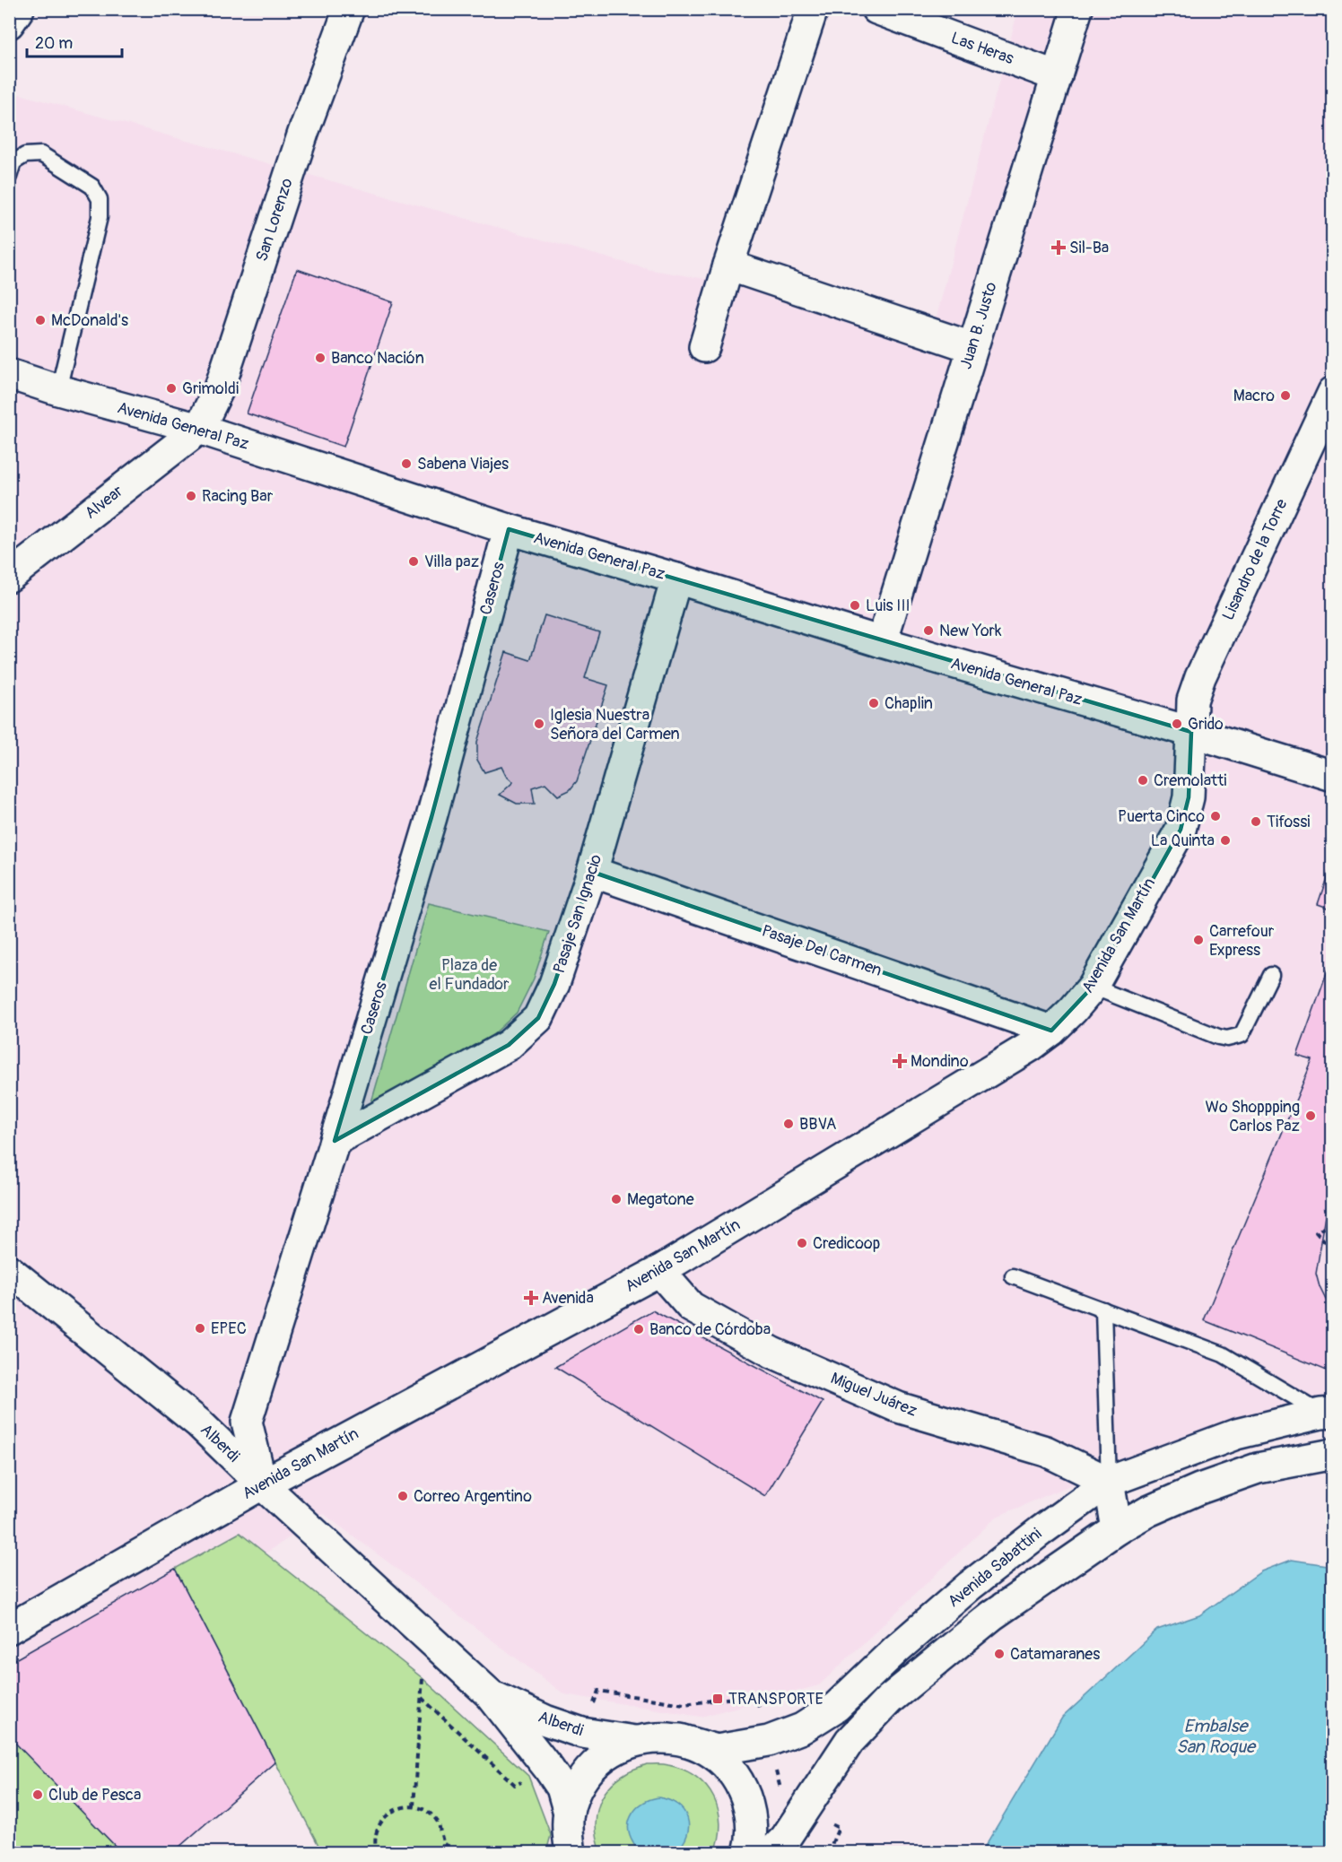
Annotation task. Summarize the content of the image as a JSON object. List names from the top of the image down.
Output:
{
  "streets": {
    "main road": [
      "Las Heras",
      "San Lorenzo",
      "Juan B. Justo",
      "Avenida General Paz",
      "Alvear",
      "Lisandro de la Torre",
      "Caseros",
      "Pasaje San Ignacio",
      "Avenida San Martín",
      "Pasaje Del Carmen",
      "Miguel Juárez",
      "Alberdi",
      "Avenida Sabattini"
    ]
  },
  "crossings": [
    ["Las Heras", "Juan B. Justo"],
    ["San Lorenzo", "Avenida General Paz"],
    ["San Lorenzo", "Alvear"],
    ["Juan B. Justo", "Avenida General Paz"],
    ["Avenida General Paz", "Alvear"],
    ["Avenida General Paz", "Lisandro de la Torre"],
    ["Avenida General Paz", "Caseros"],
    ["Avenida General Paz", "Pasaje San Ignacio"],
    ["Avenida General Paz", "Avenida San Martín"],
    ["Lisandro de la Torre", "Avenida San Martín"],
    ["Caseros", "Pasaje San Ignacio"],
    ["Caseros", "Avenida San Martín"],
    ["Caseros", "Alberdi"],
    ["Pasaje San Ignacio", "Pasaje Del Carmen"],
    ["Avenida San Martín", "Pasaje Del Carmen"],
    ["Avenida San Martín", "Miguel Juárez"],
    ["Avenida San Martín", "Alberdi"],
    ["Miguel Juárez", "Avenida Sabattini"]
  ],
  "water": ["Embalse San Roque"],
  "parks": ["Plaza de el Fundador"],
  "places": {
    "health": ["Sil-Ba", "Mondino", "Avenida"],
    "other": [
      "McDonald's",
      "Banco Nación",
      "Grimoldi",
      "Macro",
      "Sabena Viajes",
      "Racing Bar",
      "Villa paz",
      "Luis III",
      "New York",
      "Chaplin",
      "Iglesia Nuestra Señora del Carmen",
      "Grido",
      "Cremolatti",
      "Puerta Cinco",
      "Tifossi",
      "La Quinta",
      "Carrefour Express",
      "Wo Shoppping Carlos Paz",
      "BBVA",
      "Megatone",
      "Credicoop",
      "EPEC",
      "Banco de Córdoba",
      "Correo Argentino",
      "Catamaranes",
      "Club de Pesca"
    ],
    "transit": ["TRANSPORTE"]
  },
  "scale_bar": "20 m"
}
